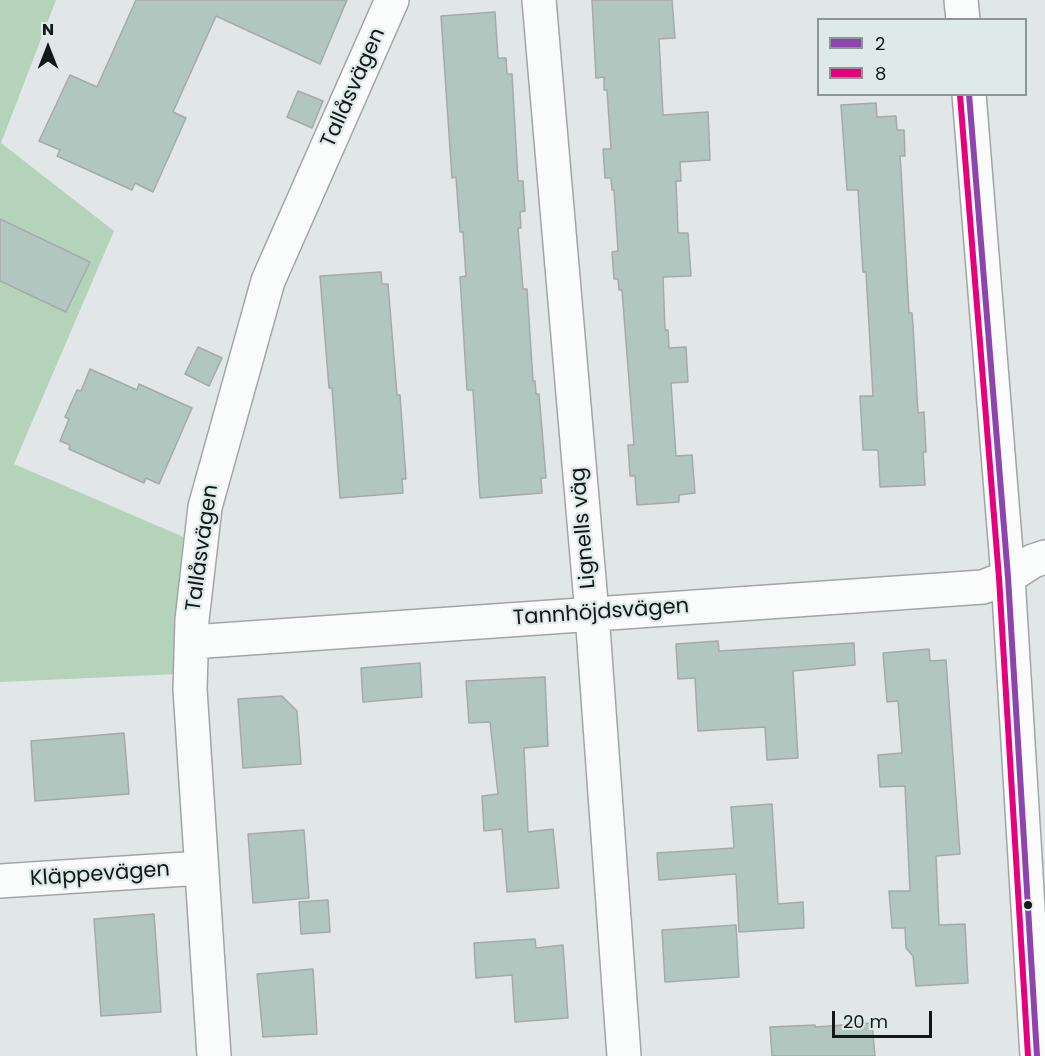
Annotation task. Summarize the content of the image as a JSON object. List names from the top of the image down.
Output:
{
  "streets": {
    "street": [
      "Tallåsvägen",
      "Lignells väg",
      "Tannhöjdsvägen",
      "Kläppevägen"
    ]
  },
  "crossings": [
    ["Tallåsvägen", "Tannhöjdsvägen"],
    ["Tallåsvägen", "Kläppevägen"],
    ["Lignells väg", "Tannhöjdsvägen"]
  ],
  "lines": ["transit line 2", "transit line 8"],
  "legend": ["2", "8"],
  "scale_bar": "20 m",
  "north": "top"
}
